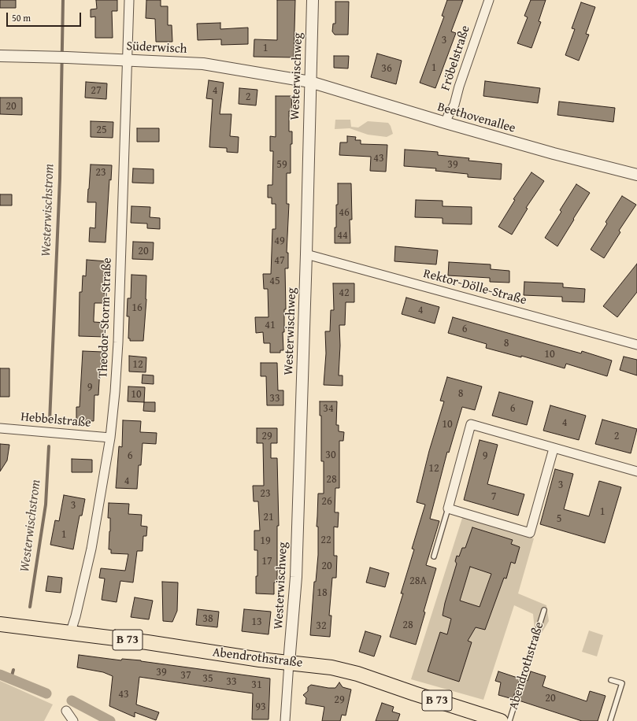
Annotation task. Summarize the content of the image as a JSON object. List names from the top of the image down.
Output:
{
  "streets": {
    "main road": ["B 73", "Abendrothstraße"],
    "street": [
      "Süderwisch",
      "Fröbelstraße",
      "Westerwischweg",
      "Beethovenallee",
      "Rektor-Dölle-Straße",
      "Theodor-Storm-Straße",
      "Hebbelstraße"
    ]
  },
  "crossings": [
    ["Süderwisch", "Westerwischweg"],
    ["Süderwisch", "Beethovenallee"],
    ["Süderwisch", "Theodor-Storm-Straße"],
    ["Fröbelstraße", "Beethovenallee"],
    ["Westerwischweg", "Beethovenallee"],
    ["Westerwischweg", "Rektor-Dölle-Straße"],
    ["Westerwischweg", "Abendrothstraße"],
    ["Theodor-Storm-Straße", "Hebbelstraße"],
    ["Theodor-Storm-Straße", "Abendrothstraße"]
  ],
  "water": ["Westerwischstrom"],
  "house_numbers": [
    "3",
    "1",
    "1",
    "36",
    "27",
    "4",
    "2",
    "20",
    "25",
    "43",
    "59",
    "39",
    "23",
    "46",
    "44",
    "49",
    "20",
    "47",
    "45",
    "42",
    "16",
    "4",
    "41",
    "6",
    "8",
    "10",
    "12",
    "9",
    "8",
    "10",
    "33",
    "34",
    "6",
    "4",
    "10",
    "29",
    "2",
    "30",
    "6",
    "9",
    "12",
    "28",
    "4",
    "3",
    "23",
    "7",
    "26",
    "3",
    "1",
    "21",
    "5",
    "1",
    "22",
    "19",
    "17",
    "20",
    "28A",
    "18",
    "38",
    "13",
    "28",
    "32",
    "39",
    "37",
    "35",
    "33",
    "31",
    "43",
    "20",
    "29",
    "93"
  ],
  "scale_bar": "50 m"
}
